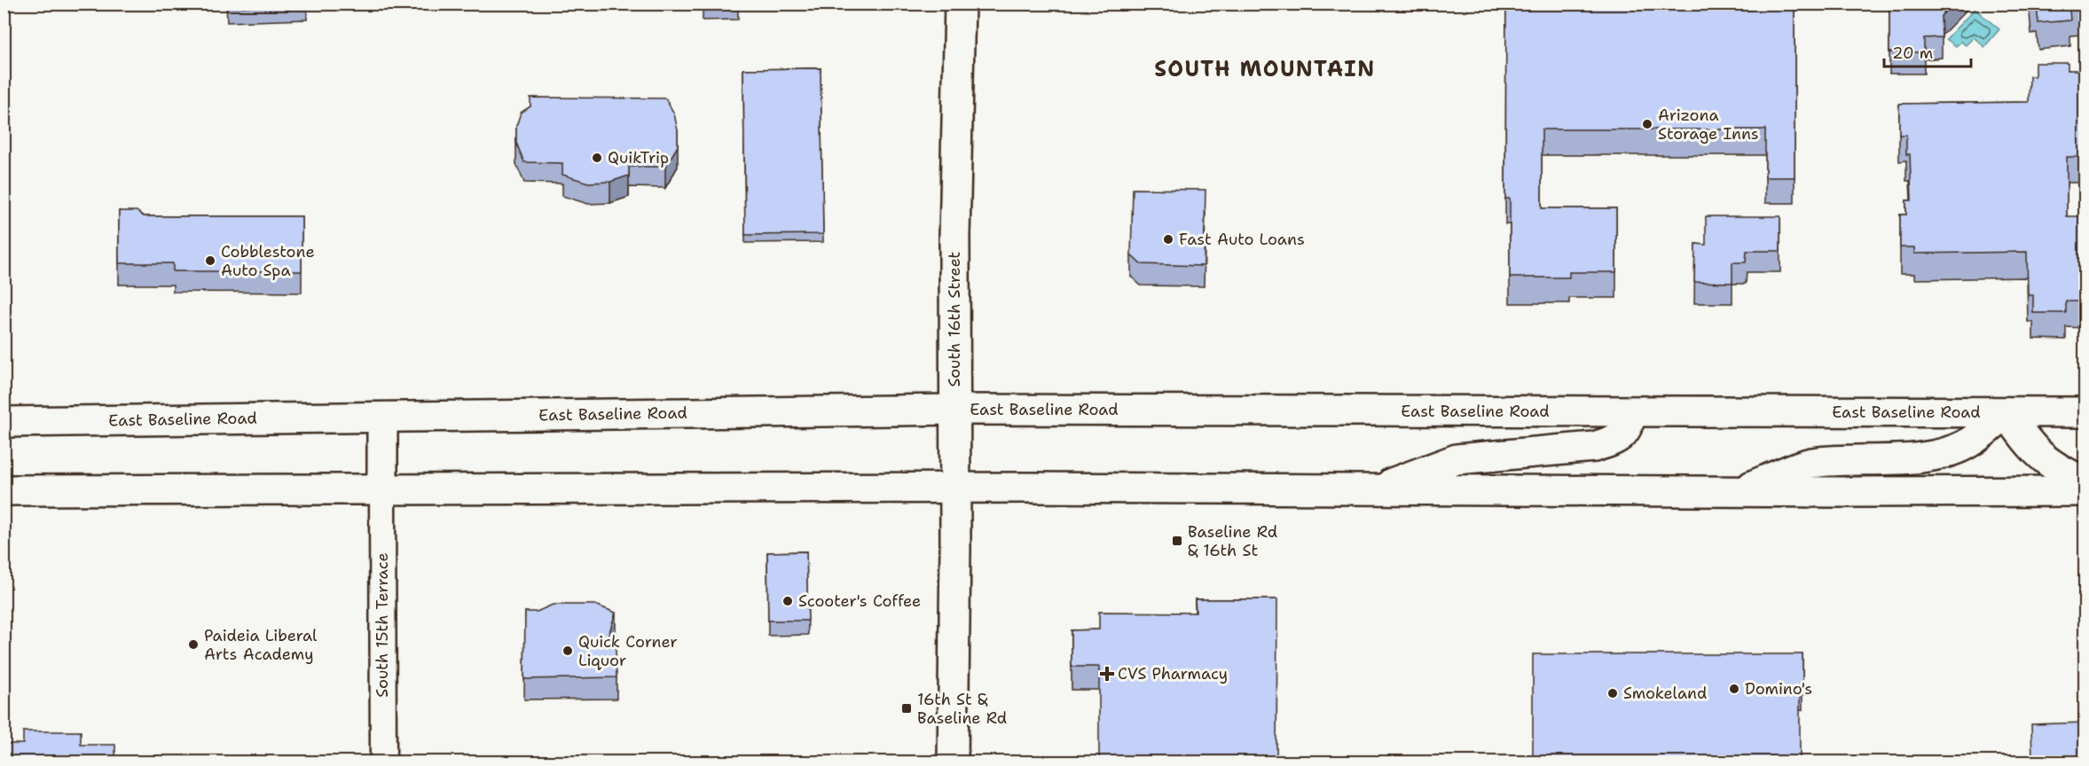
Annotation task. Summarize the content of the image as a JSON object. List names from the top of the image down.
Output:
{
  "streets": {
    "main road": ["South 16th Street", "East Baseline Road"],
    "street": ["South 15th Terrace"]
  },
  "crossings": [
    ["South 16th Street", "East Baseline Road"]
  ],
  "districts": ["SOUTH MOUNTAIN"],
  "places": {
    "other": [
      "Arizona Storage Inns",
      "QuikTrip",
      "Fast Auto Loans",
      "Cobblestone Auto Spa",
      "Scooter's Coffee",
      "Paideia Liberal Arts Academy",
      "Quick Corner Liquor",
      "Domino's",
      "Smokeland"
    ],
    "transit": ["Baseline Rd & 16th St", "16th St & Baseline Rd"],
    "health": ["CVS Pharmacy"]
  },
  "scale_bar": "20 m"
}
